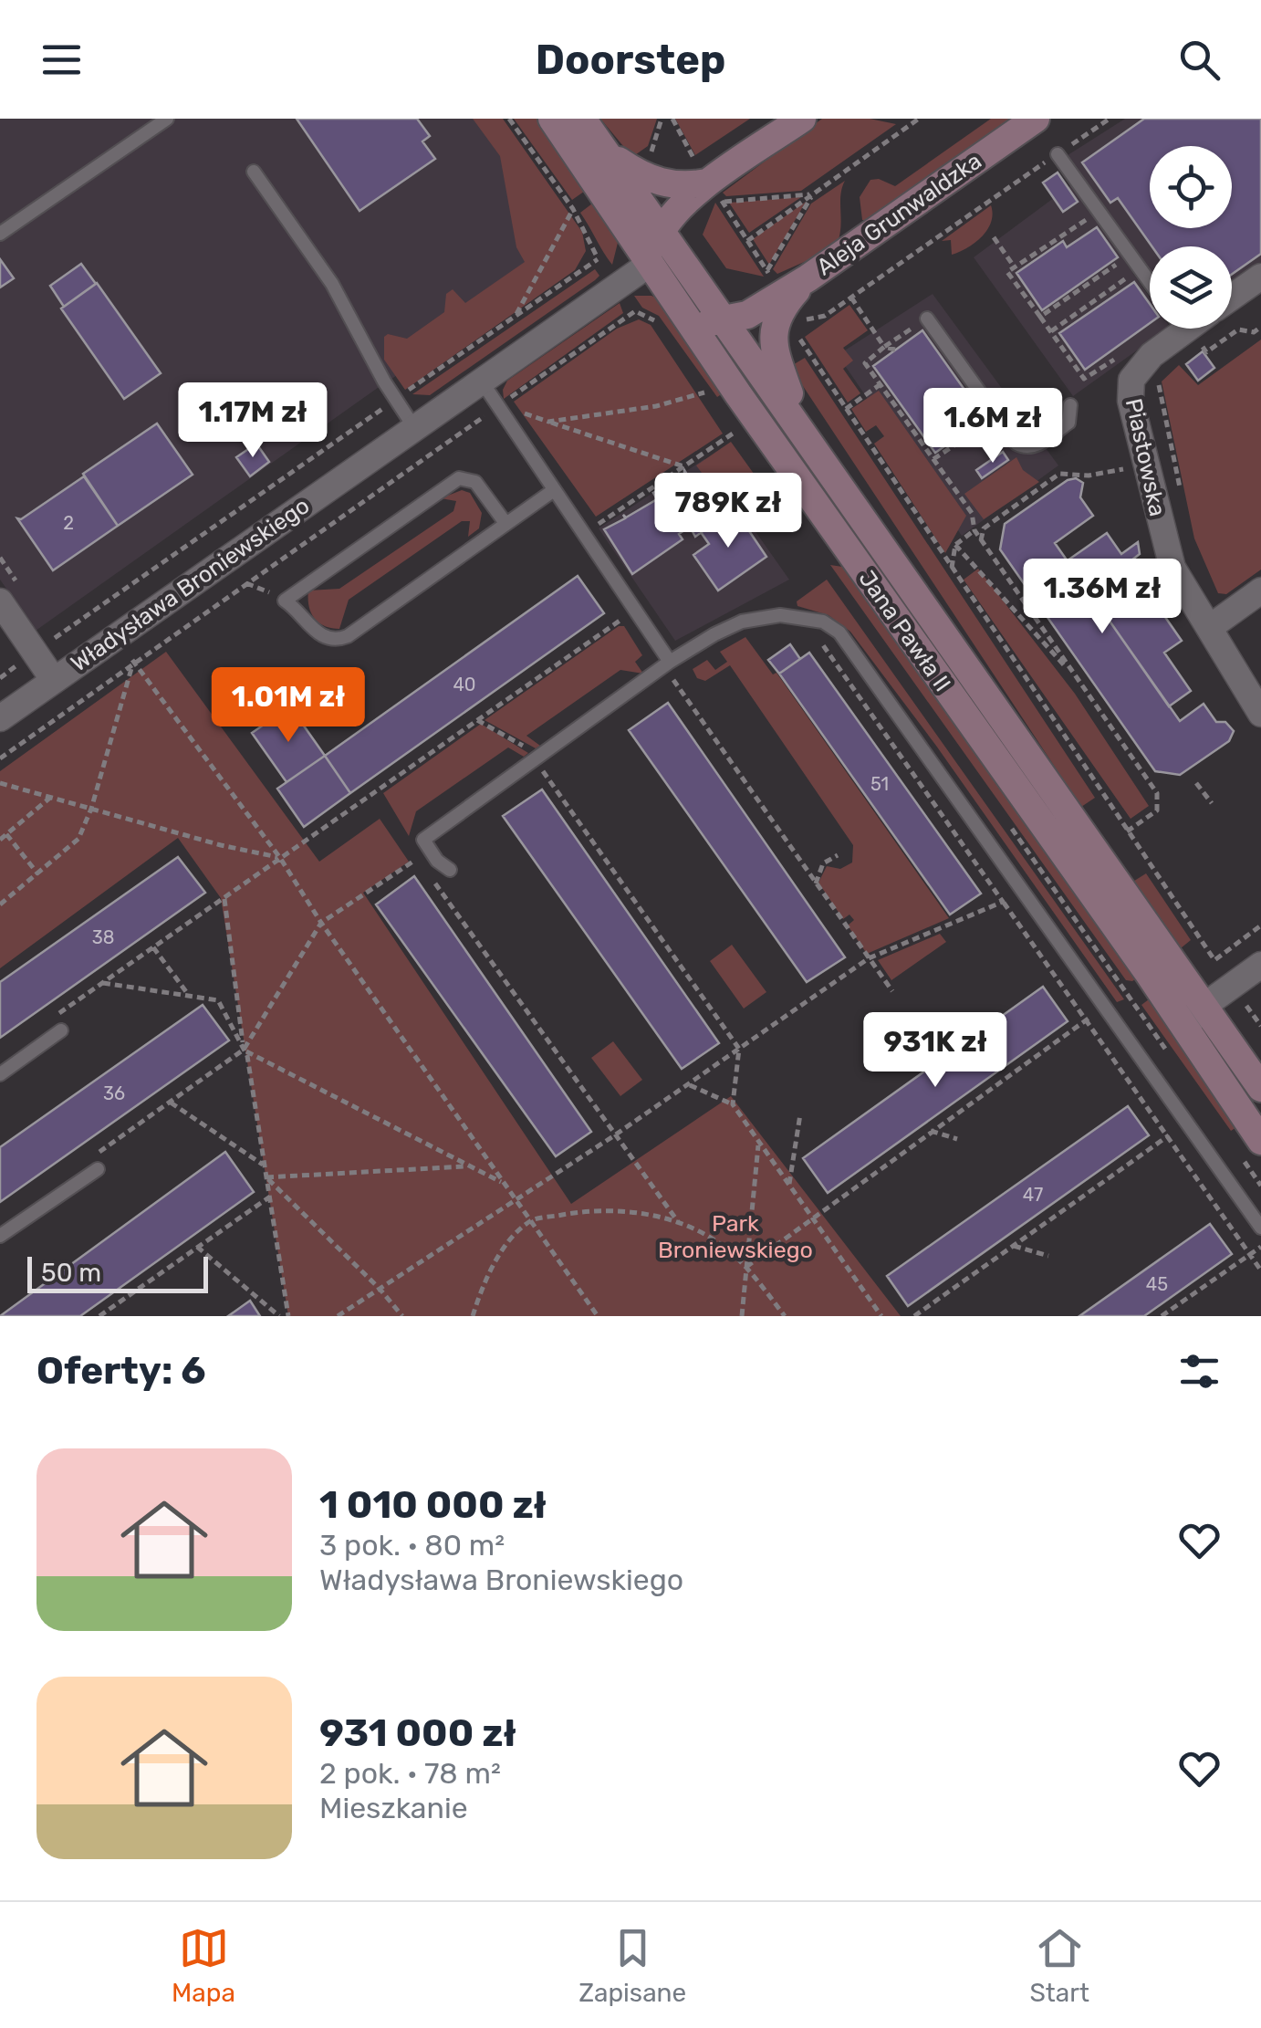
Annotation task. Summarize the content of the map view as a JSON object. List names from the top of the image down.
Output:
{
  "streets": {
    "main road": ["Aleja Grunwaldzka", "Jana Pawła II"],
    "street": ["Piastowska", "Władysława Broniewskiego"]
  },
  "crossings": [
    ["Aleja Grunwaldzka", "Jana Pawła II"],
    ["Władysława Broniewskiego", "Jana Pawła II"]
  ],
  "parks": ["Park Broniewskiego"],
  "house_numbers": [
    "2",
    "40",
    "51",
    "38",
    "36",
    "47",
    "45"
  ],
  "scale_bar": "50 m",
  "page": {
    "header": "Doorstep",
    "price": [
      "1.17M zł",
      "1.6M zł",
      "789K zł",
      "1.36M zł",
      "1.01M zł",
      "931K zł"
    ],
    "scale": "50 m",
    "heading": "Oferty: 6",
    "list": [
      {
        "name": "1 010 000 zł",
        "note": "3 pok. · 80 m² · Władysława Broniewskiego"
      },
      {
        "name": "931 000 zł",
        "note": "2 pok. · 78 m² · Mieszkanie"
      }
    ],
    "tabs": ["Mapa", "Zapisane", "Start"]
  }
}
